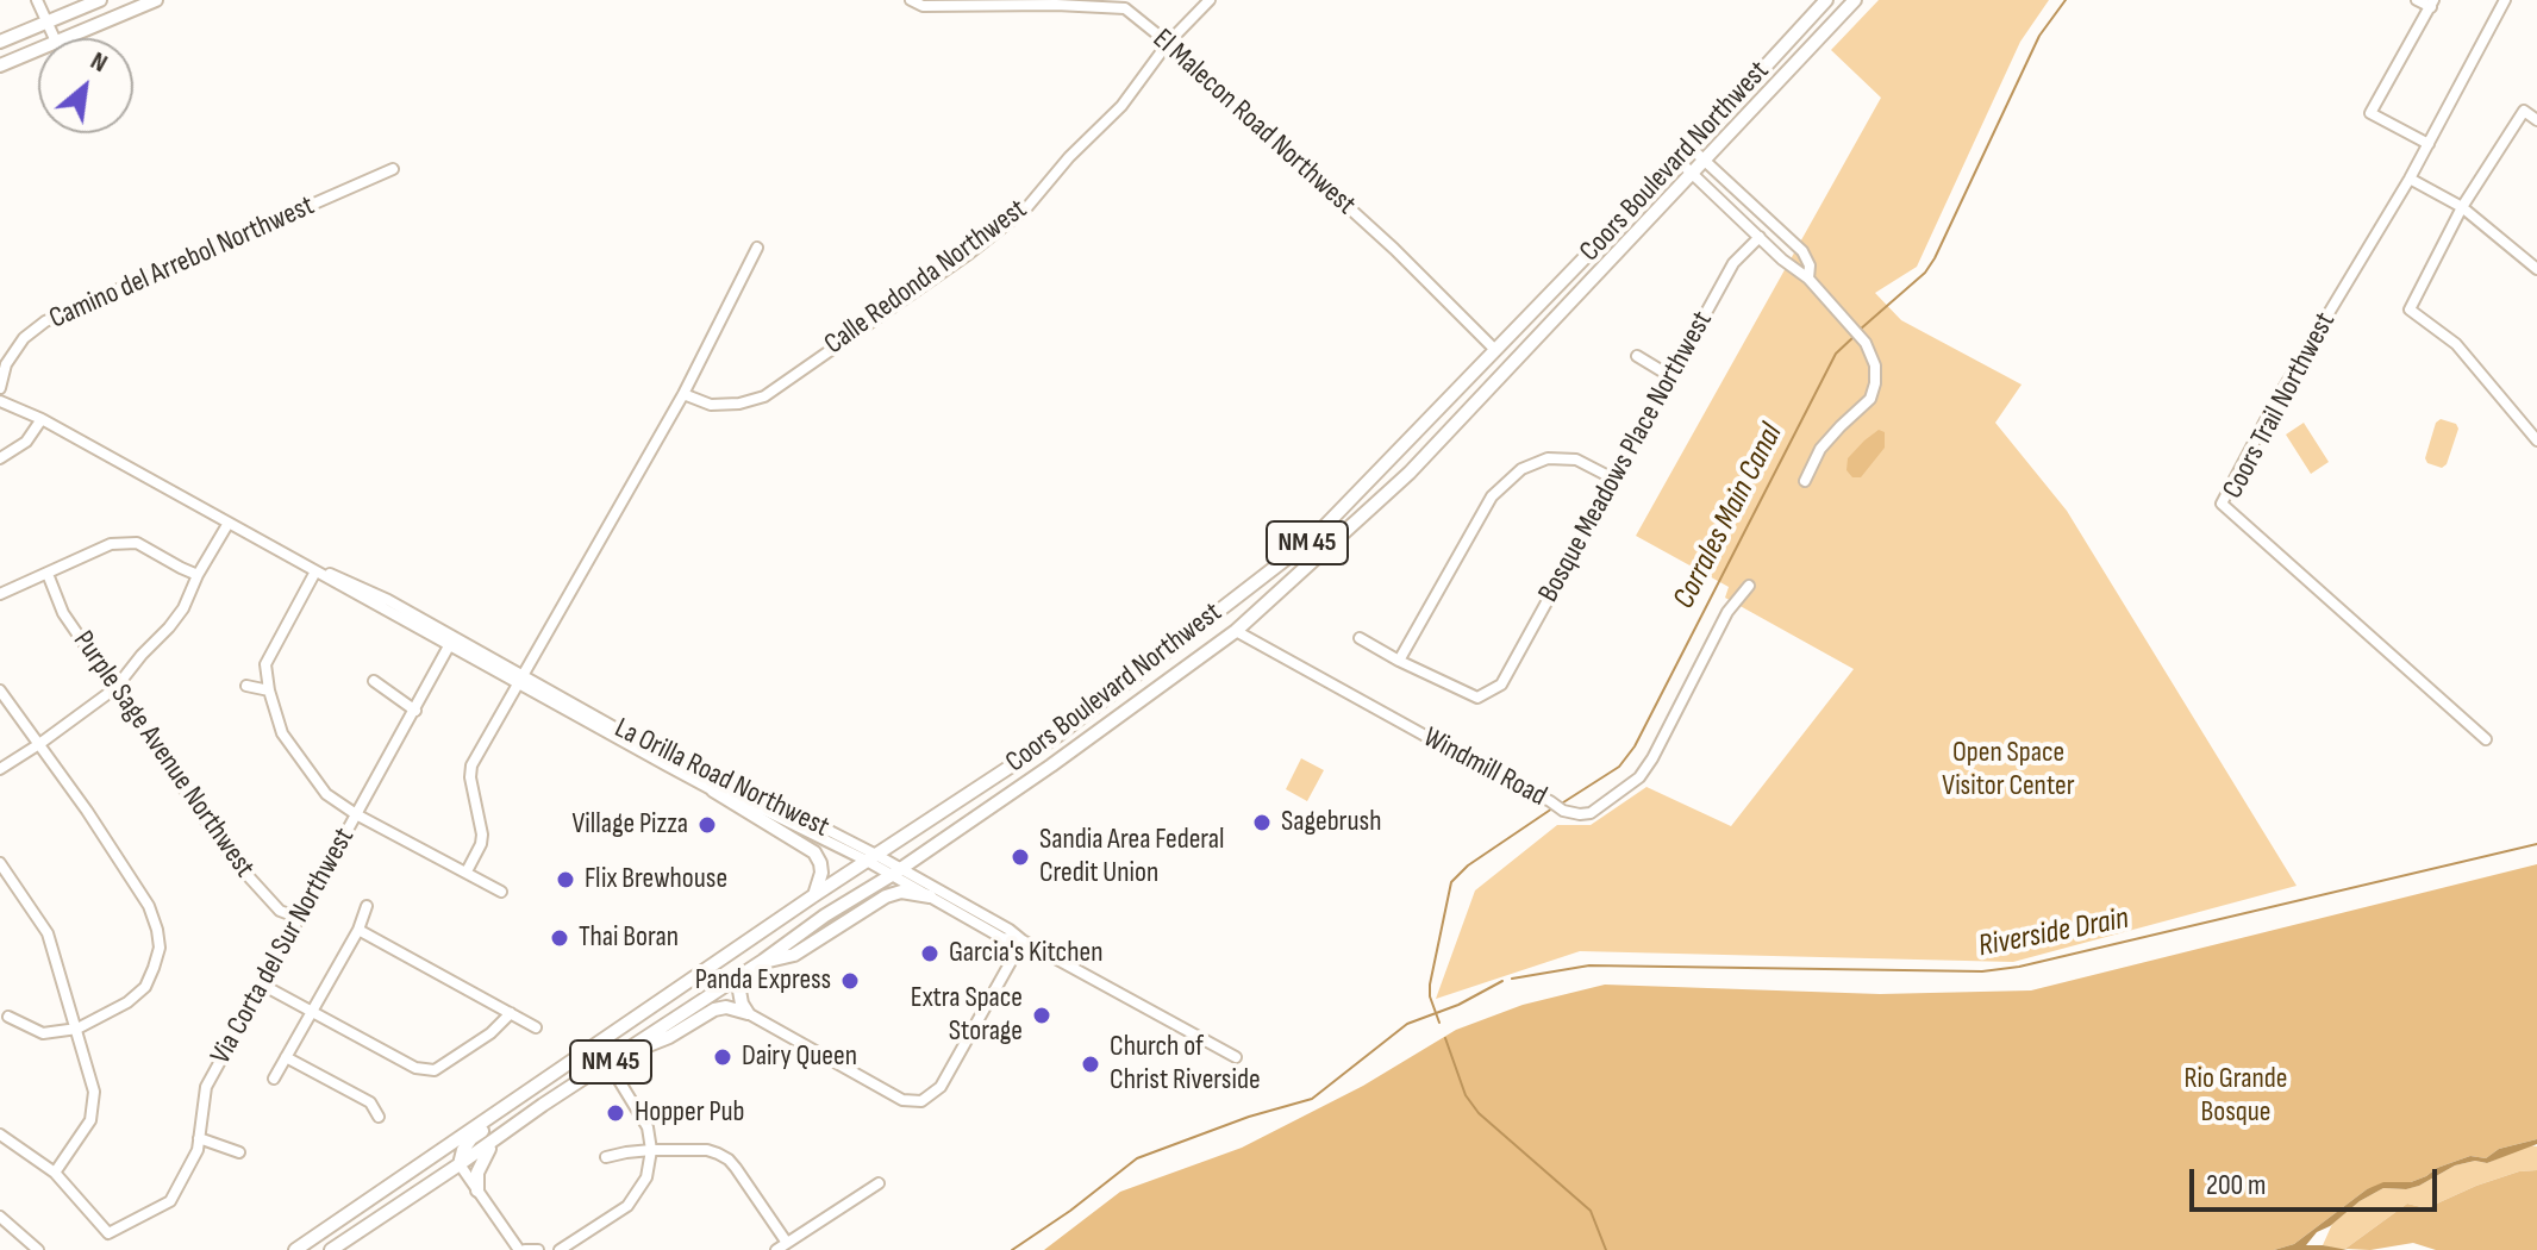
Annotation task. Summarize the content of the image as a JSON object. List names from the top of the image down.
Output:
{
  "streets": {
    "main road": ["Coors Boulevard Northwest", "NM 45"],
    "street": [
      "El Malecon Road Northwest",
      "Camino del Arrebol Northwest",
      "Calle Redonda Northwest",
      "Coors Trail Northwest",
      "Bosque Meadows Place Northwest",
      "Purple Sage Avenue Northwest",
      "Windmill Road",
      "La Orilla Road Northwest",
      "Via Corta del Sur Northwest"
    ]
  },
  "crossings": [
    ["El Malecon Road Northwest", "Coors Boulevard Northwest"],
    ["El Malecon Road Northwest", "Calle Redonda Northwest"],
    ["Coors Boulevard Northwest", "Windmill Road"],
    ["Coors Boulevard Northwest", "La Orilla Road Northwest"],
    ["Purple Sage Avenue Northwest", "Via Corta del Sur Northwest"],
    ["La Orilla Road Northwest", "Via Corta del Sur Northwest"]
  ],
  "water": ["Corrales Main Canal", "Riverside Drain"],
  "parks": ["Open Space Visitor Center", "Rio Grande Bosque"],
  "places": [
    "Sagebrush",
    "Village Pizza",
    "Sandia Area Federal Credit Union",
    "Flix Brewhouse",
    "Thai Boran",
    "Garcia's Kitchen",
    "Panda Express",
    "Extra Space Storage",
    "Dairy Queen",
    "Church of Christ Riverside",
    "Hopper Pub"
  ],
  "scale_bar": "200 m",
  "north": "top right"
}
